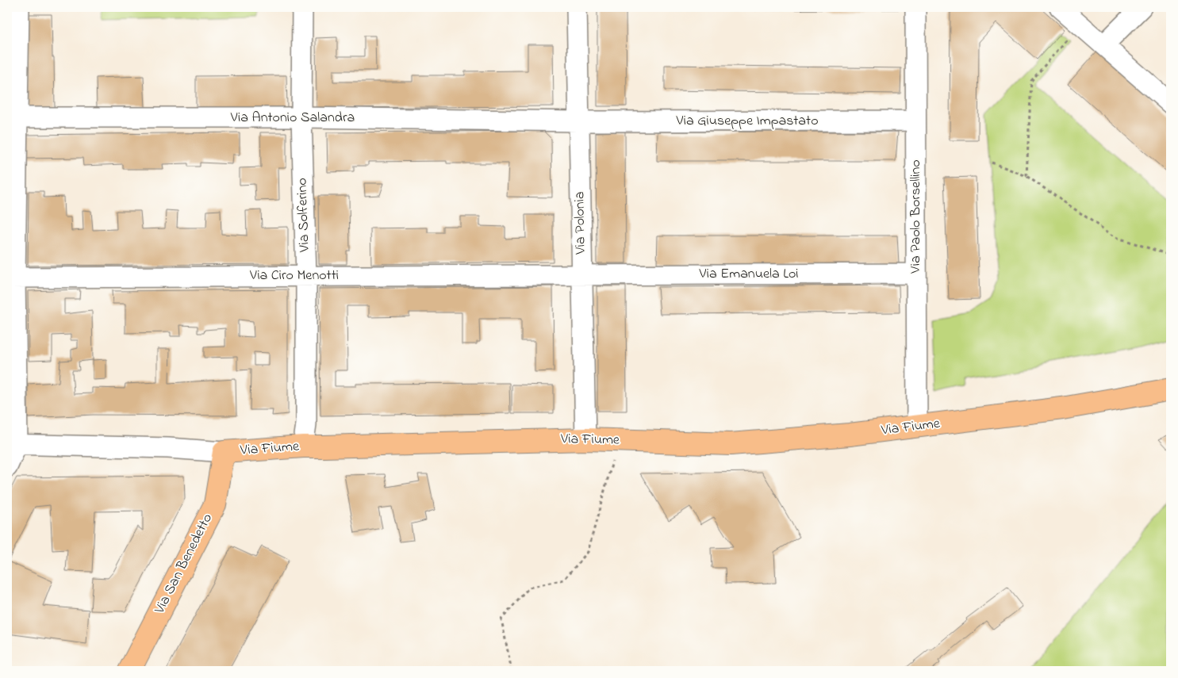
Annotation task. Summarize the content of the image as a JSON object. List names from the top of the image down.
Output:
{
  "streets": {
    "main road": ["Via Fiume", "Via San Benedetto"],
    "street": [
      "Via Antonio Salandra",
      "Via Giuseppe Impastato",
      "Via Solferino",
      "Via Paolo Borsellino",
      "Via Polonia",
      "Via Emanuela Loi",
      "Via Ciro Menotti"
    ]
  },
  "crossings": [
    ["Via Antonio Salandra", "Via Giuseppe Impastato"],
    ["Via Antonio Salandra", "Via Solferino"],
    ["Via Antonio Salandra", "Via Polonia"],
    ["Via Giuseppe Impastato", "Via Paolo Borsellino"],
    ["Via Giuseppe Impastato", "Via Polonia"],
    ["Via Solferino", "Via Ciro Menotti"],
    ["Via Solferino", "Via Fiume"],
    ["Via Paolo Borsellino", "Via Emanuela Loi"],
    ["Via Paolo Borsellino", "Via Fiume"],
    ["Via Polonia", "Via Emanuela Loi"],
    ["Via Polonia", "Via Ciro Menotti"],
    ["Via Polonia", "Via Fiume"],
    ["Via Emanuela Loi", "Via Ciro Menotti"],
    ["Via Fiume", "Via San Benedetto"]
  ]
}
